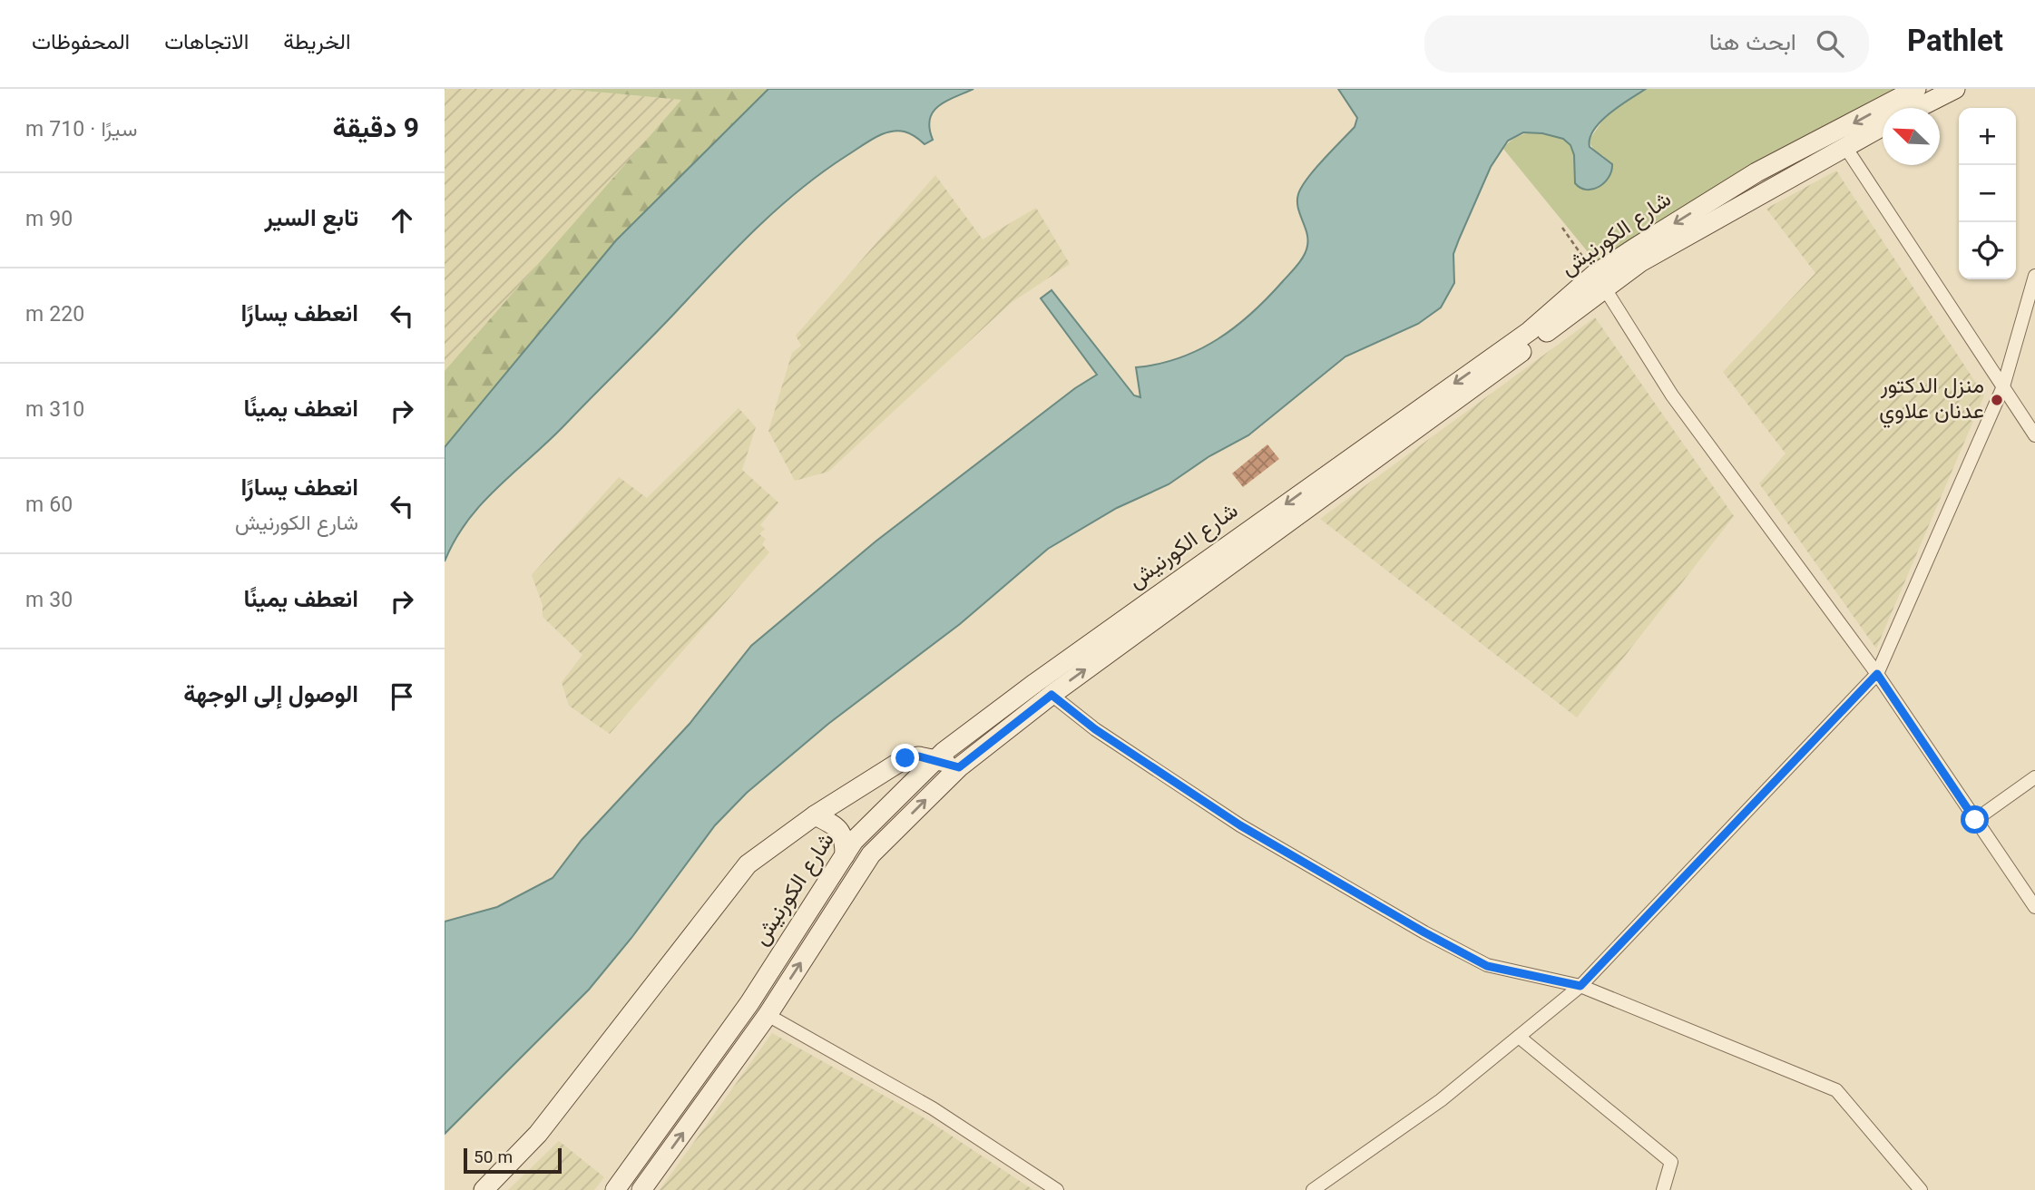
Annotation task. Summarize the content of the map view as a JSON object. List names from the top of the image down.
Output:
{
  "streets": {
    "main road": ["شارع الكورنيش"]
  },
  "places": ["منزل الدكتور عدنان علاوي"],
  "scale_bar": "50 m",
  "north": "top left",
  "page": {
    "header": "Pathlet",
    "search": "ابحث هنا",
    "nav": ["الخريطة", "الاتجاهات", "المحفوظات"],
    "heading": ["9 دقيقة", "سيرًا · 710 m"],
    "map_buttons": ["+", "−"],
    "list": [
      ["تابع السير", "90 m"],
      ["انعطف يسارًا", "220 m"],
      ["انعطف يمينًا", "310 m"],
      ["انعطف يسارًا", "شارع الكورنيش", "60 m"],
      ["انعطف يمينًا", "30 m"],
      "الوصول إلى الوجهة"
    ],
    "scale": "50 m"
  }
}
